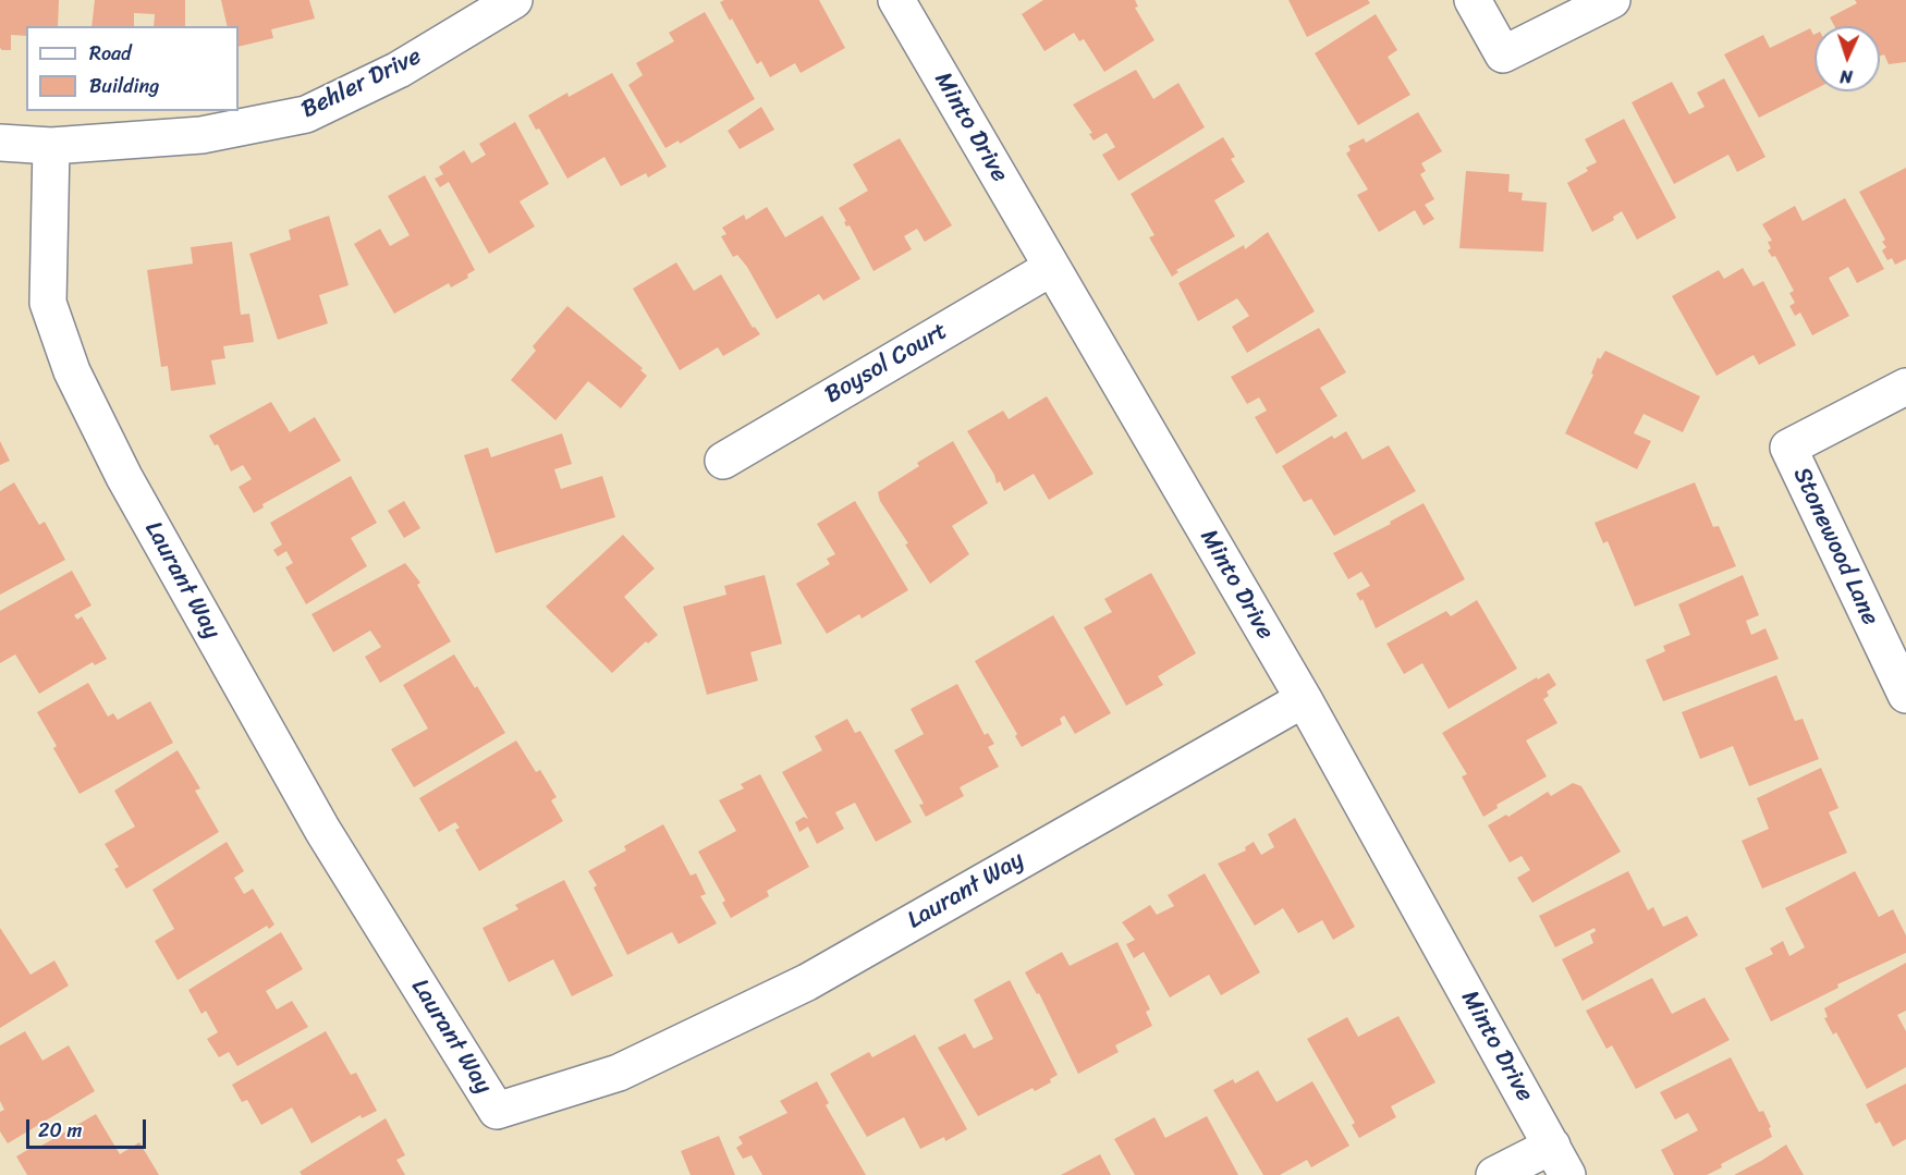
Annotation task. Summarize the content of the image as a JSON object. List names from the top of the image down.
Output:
{
  "streets": {
    "street": [
      "Behler Drive",
      "Minto Drive",
      "Boysol Court",
      "Stonewood Lane",
      "Laurant Way"
    ]
  },
  "crossings": [
    ["Behler Drive", "Laurant Way"],
    ["Minto Drive", "Boysol Court"],
    ["Minto Drive", "Laurant Way"]
  ],
  "legend": ["Road", "Building"],
  "scale_bar": "20 m",
  "north": "bottom"
}
